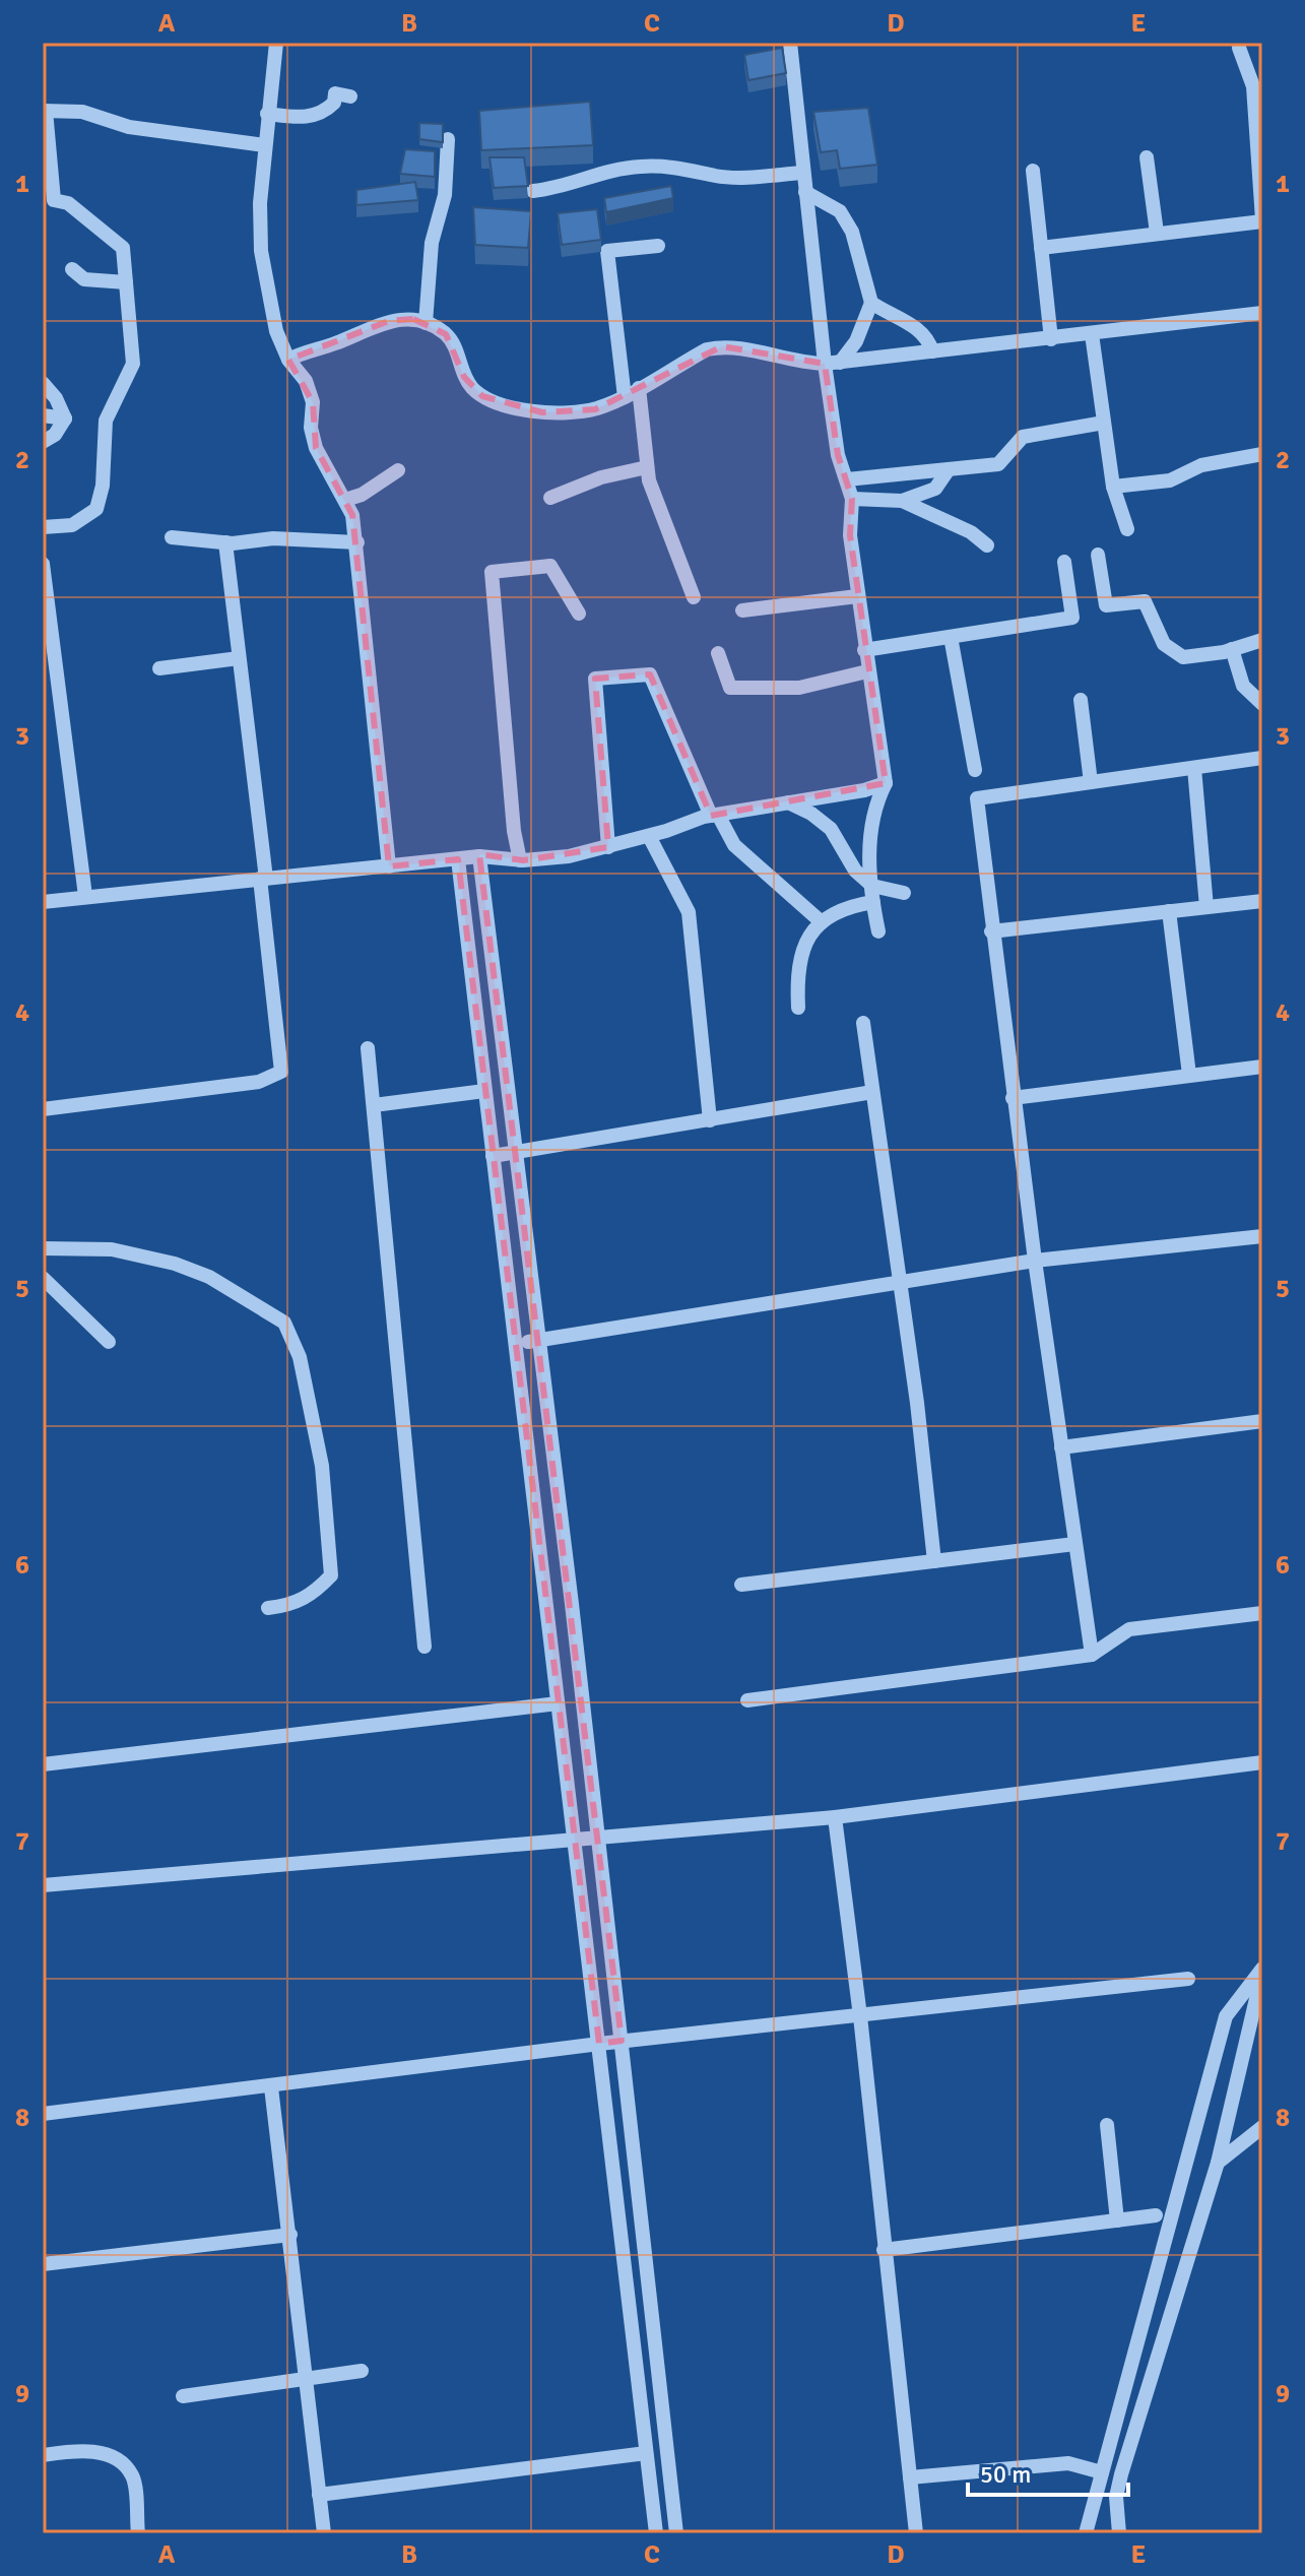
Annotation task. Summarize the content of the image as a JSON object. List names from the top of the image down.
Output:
{
  "scale_bar": "50 m",
  "grid": {
    "columns": [
      "A",
      "B",
      "C",
      "D",
      "E"
    ],
    "rows": [
      "1",
      "2",
      "3",
      "4",
      "5",
      "6",
      "7",
      "8",
      "9"
    ]
  }
}
